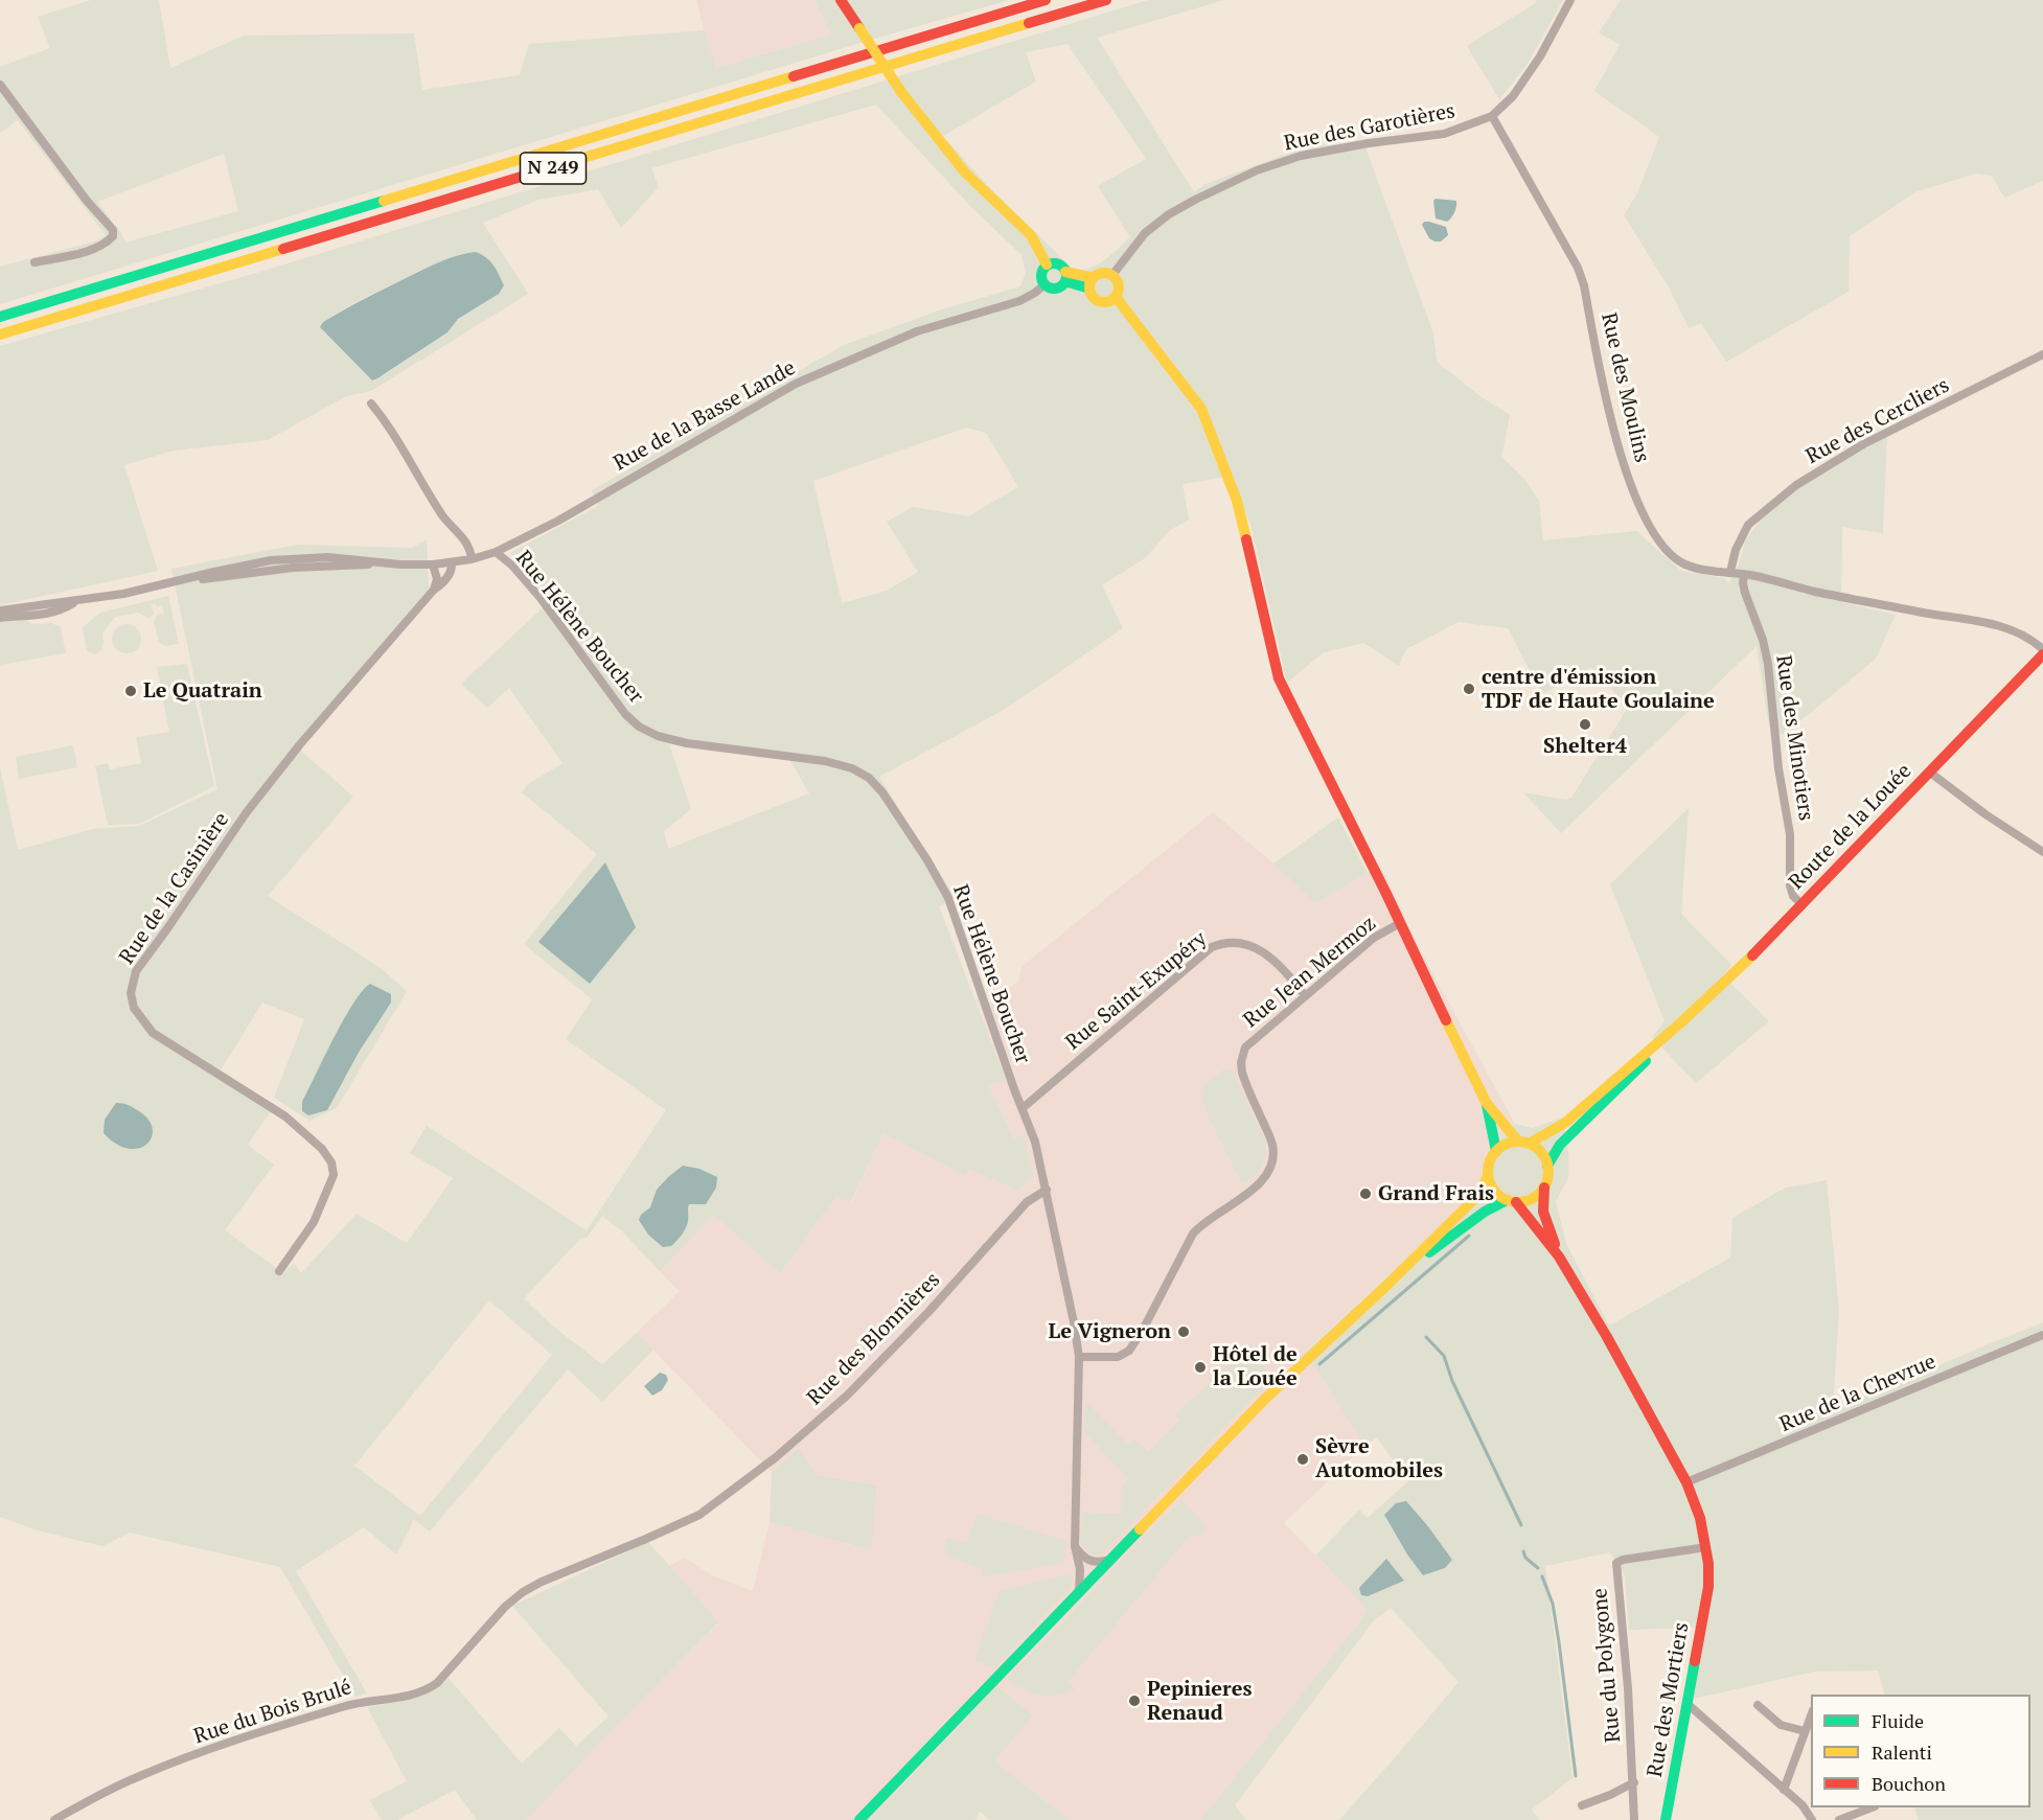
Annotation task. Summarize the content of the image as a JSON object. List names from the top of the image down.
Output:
{
  "streets": {
    "main road": ["N 249", "Route de la Louée", "Rue des Mortiers"],
    "street": [
      "Rue des Garotières",
      "Rue des Moulins",
      "Rue de la Basse Lande",
      "Rue des Cercliers",
      "Rue Hélène Boucher",
      "Rue des Minotiers",
      "Rue de la Casinière",
      "Rue Jean Mermoz",
      "Rue Saint-Exupéry",
      "Rue des Blonnières",
      "Rue de la Chevrue",
      "Rue du Polygone",
      "Rue du Bois Brulé"
    ]
  },
  "crossings": [
    ["Rue des Garotières", "Rue des Moulins"],
    ["Rue des Moulins", "Rue des Cercliers"],
    ["Rue des Moulins", "Rue des Minotiers"],
    ["Rue de la Basse Lande", "Rue Hélène Boucher"],
    ["Rue de la Basse Lande", "Rue de la Casinière"],
    ["Rue Hélène Boucher", "Rue Jean Mermoz"],
    ["Rue Hélène Boucher", "Rue Saint-Exupéry"],
    ["Rue Hélène Boucher", "Rue des Blonnières"],
    ["Rue des Minotiers", "Route de la Louée"],
    ["Rue Jean Mermoz", "Rue Saint-Exupéry"],
    ["Rue des Blonnières", "Rue du Bois Brulé"],
    ["Rue de la Chevrue", "Rue des Mortiers"],
    ["Rue du Polygone", "Rue des Mortiers"]
  ],
  "places": [
    "centre d'émission TDF de Haute Goulaine",
    "Le Quatrain",
    "Shelter4",
    "Grand Frais",
    "Le Vigneron",
    "Hôtel de la Louée",
    "Sèvre Automobiles",
    "Pepinieres Renaud"
  ],
  "legend": ["Fluide", "Ralenti", "Bouchon"]
}
